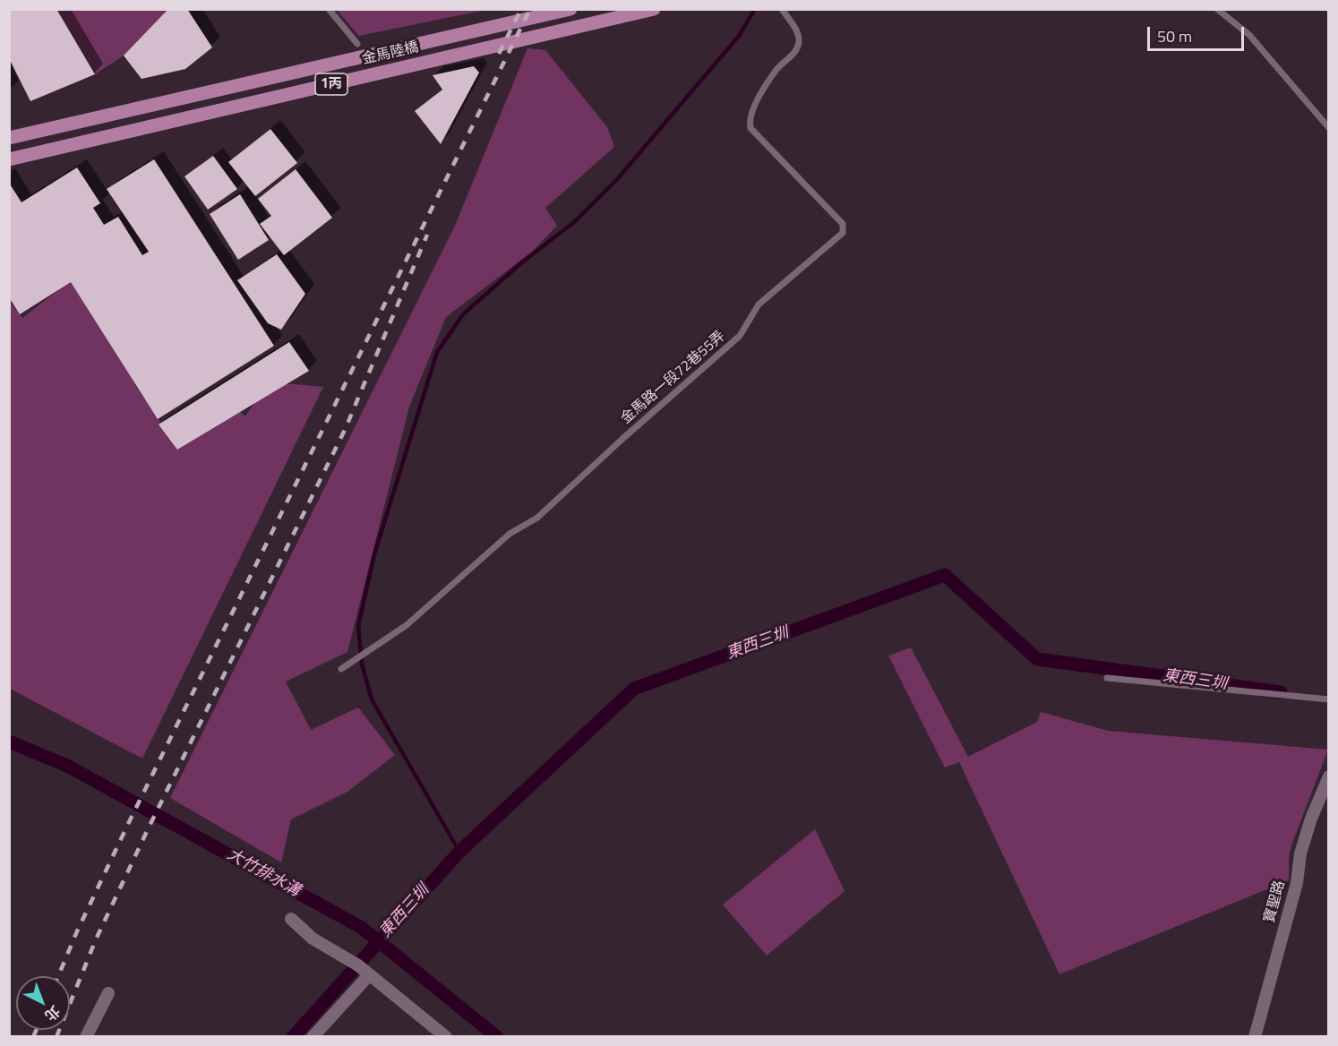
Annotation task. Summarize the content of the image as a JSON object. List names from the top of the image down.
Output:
{
  "streets": {
    "main road": ["金馬陸橋", "1丙"],
    "street": ["寶聖路"],
    "lane": ["金馬路一段72巷55弄"]
  },
  "water": ["東西三圳", "大竹排水溝"],
  "scale_bar": "50 m",
  "north": "bottom right"
}
